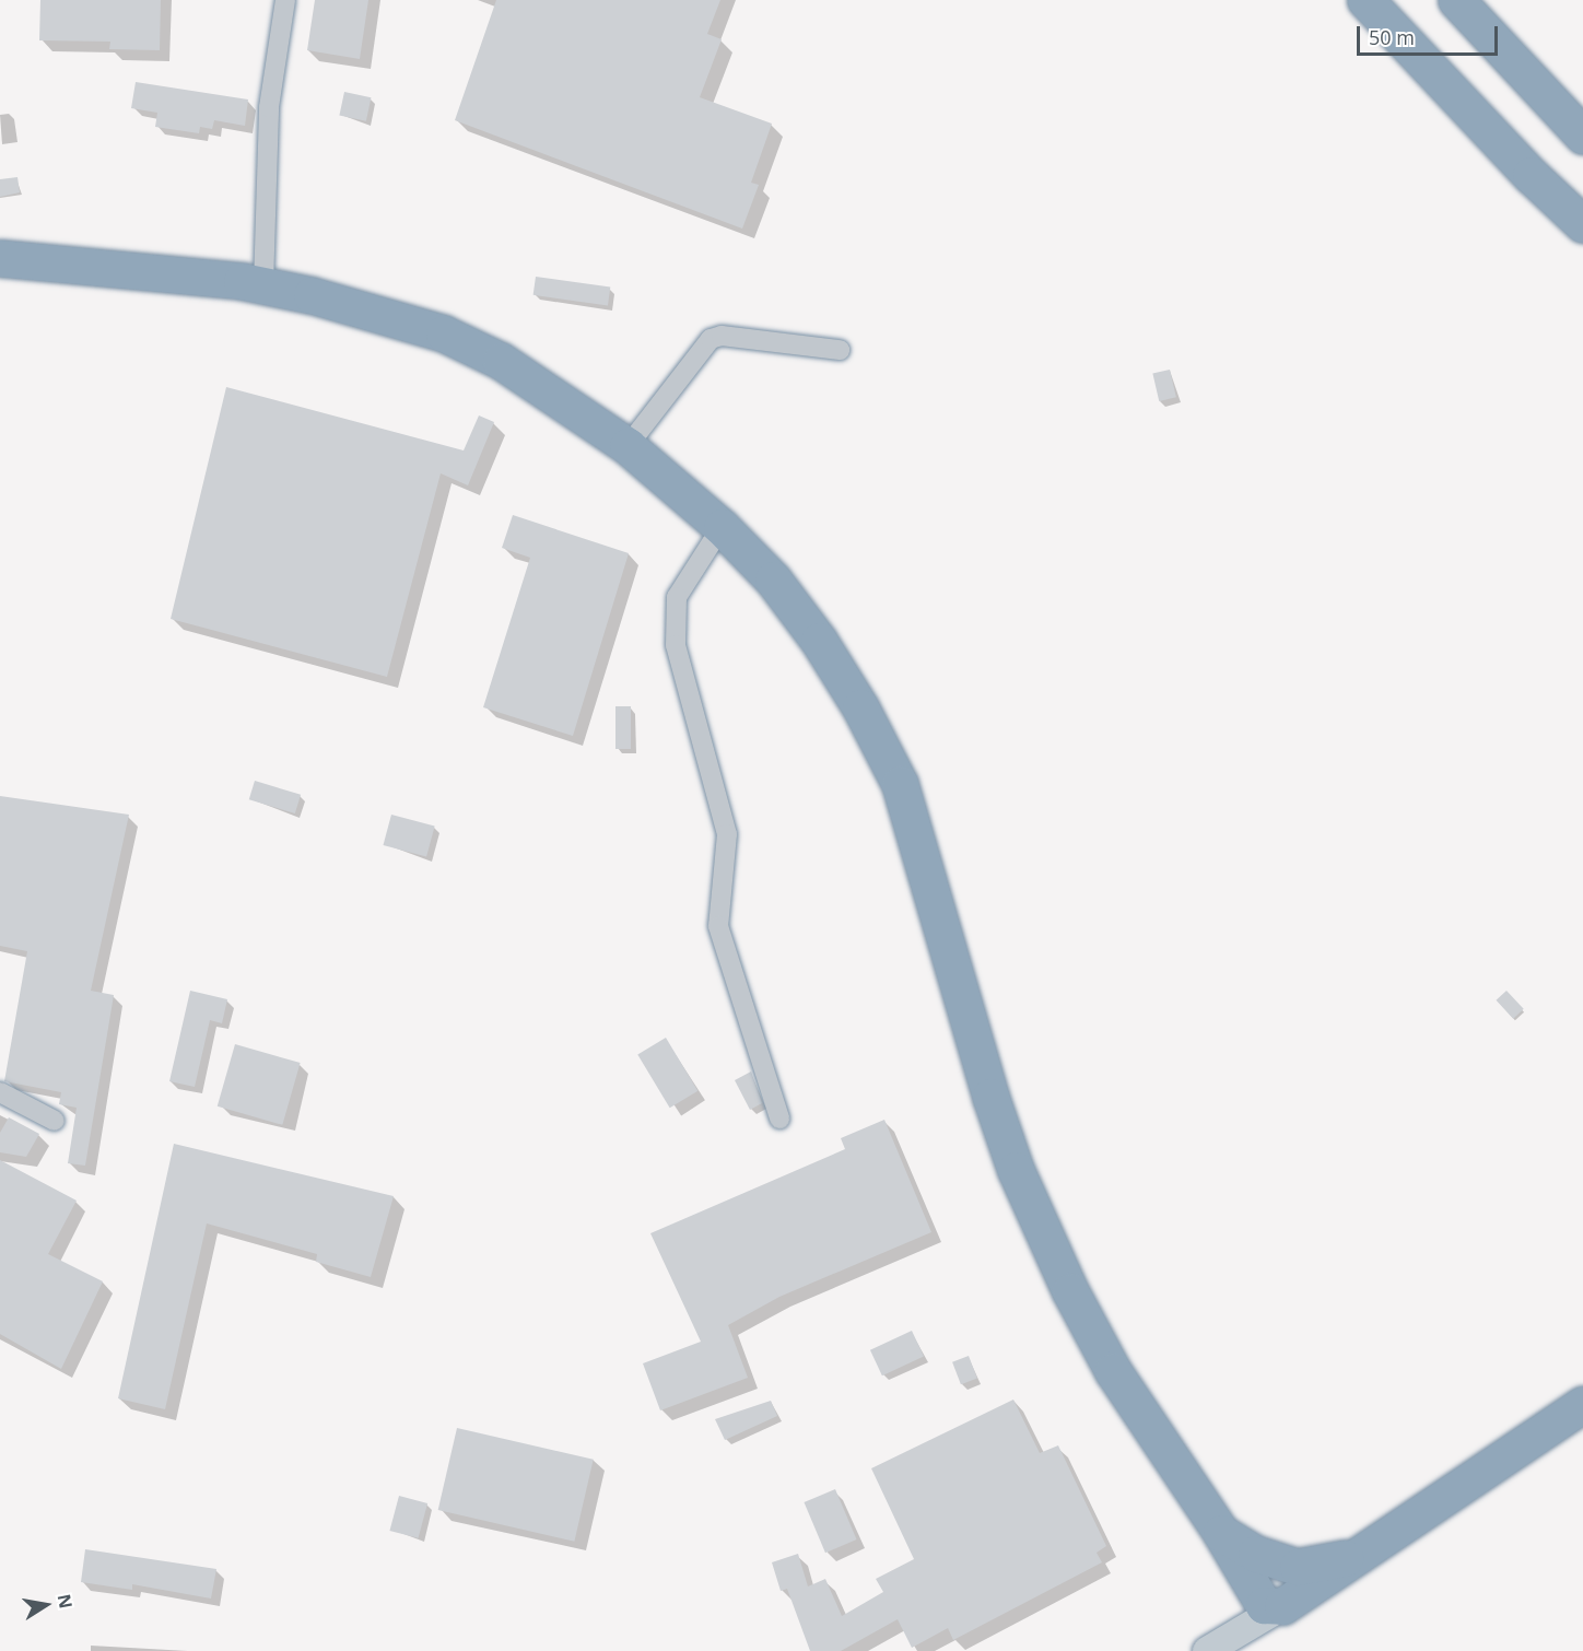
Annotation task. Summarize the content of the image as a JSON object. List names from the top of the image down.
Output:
{
  "scale_bar": "50 m",
  "north": "right"
}
